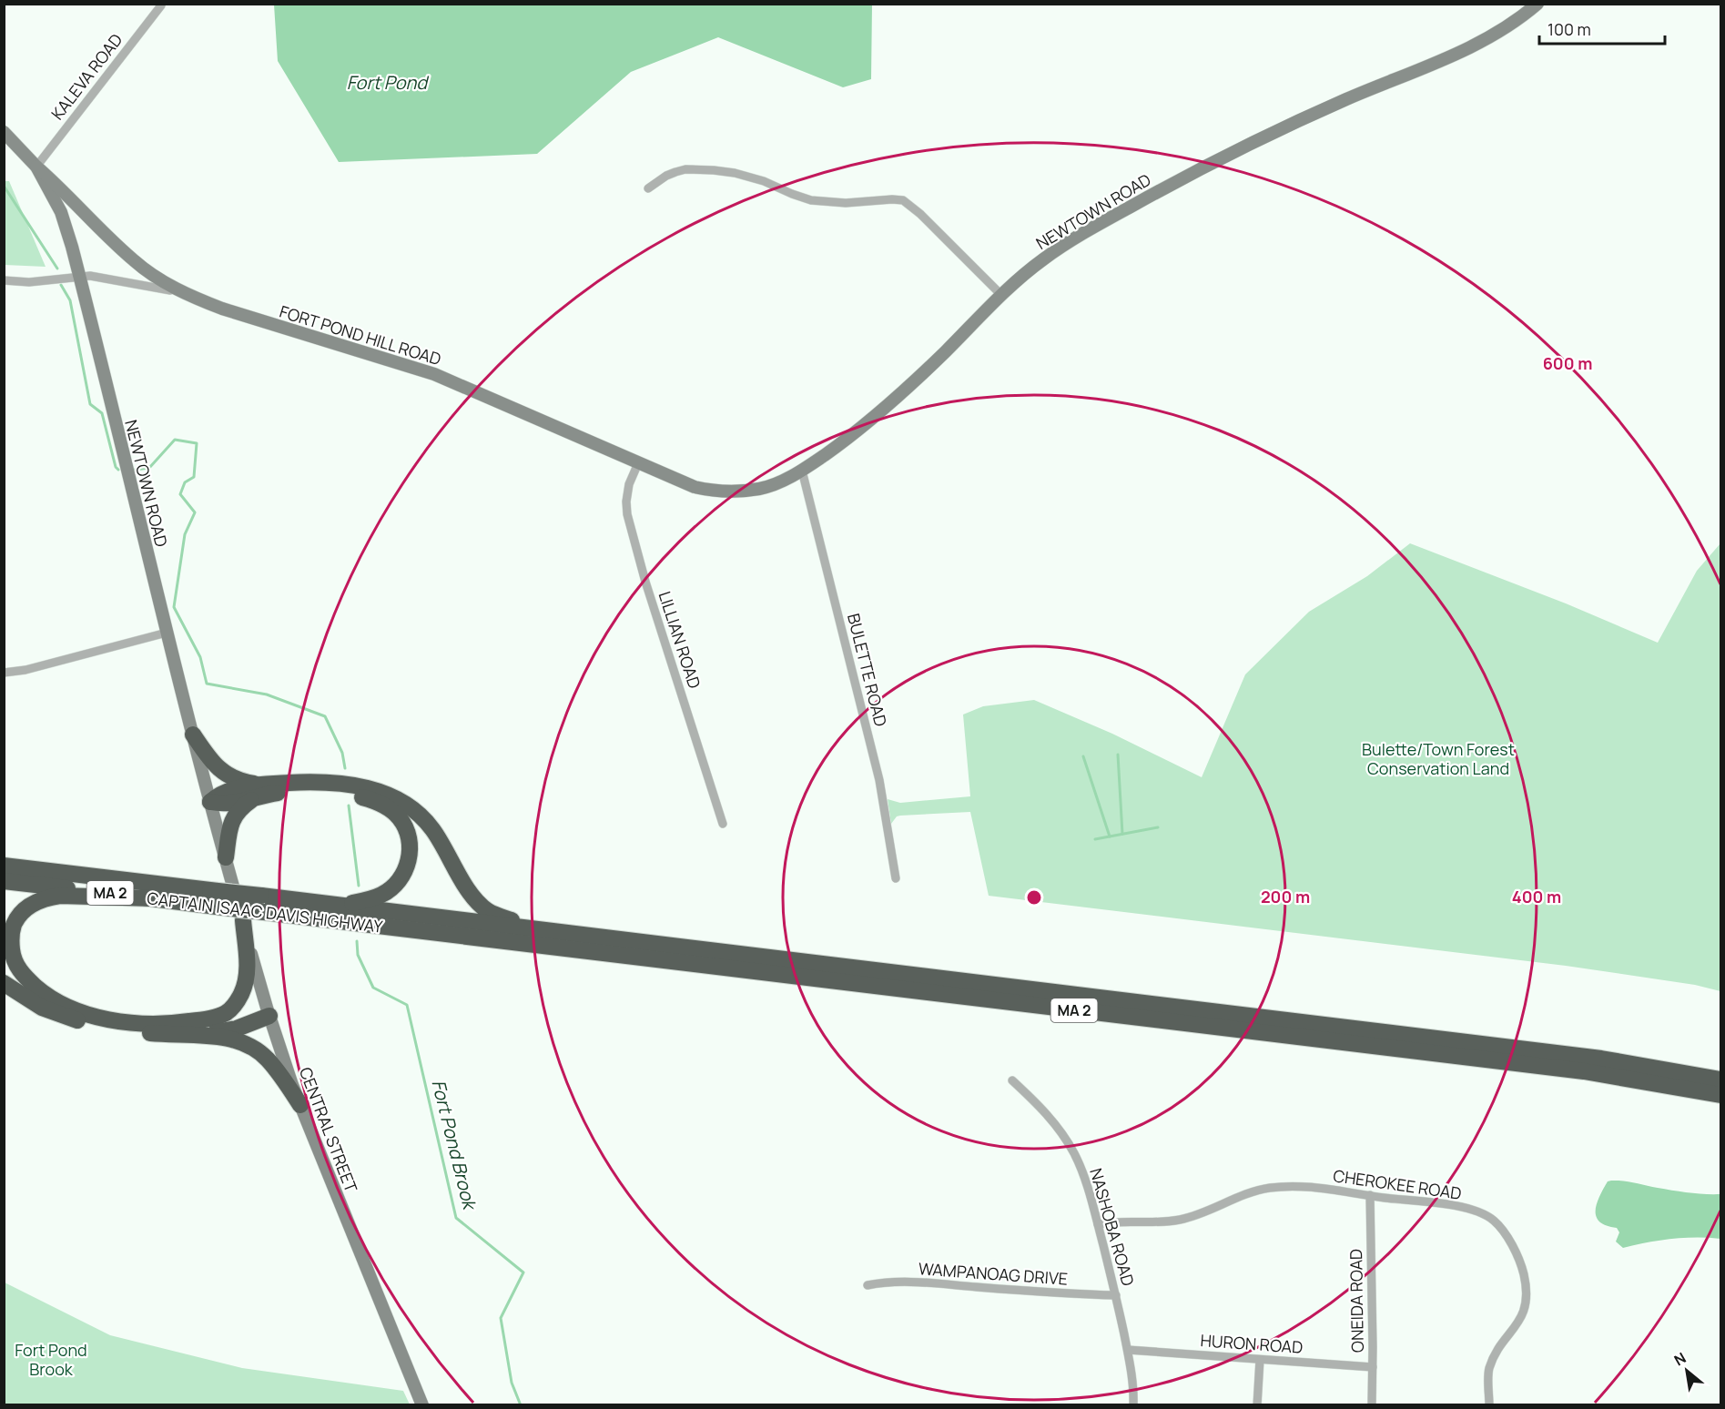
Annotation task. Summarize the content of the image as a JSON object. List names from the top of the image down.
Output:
{
  "streets": {
    "highway": ["MA 2", "CAPTAIN ISAAC DAVIS HIGHWAY"],
    "street": [
      "KALEVA ROAD",
      "NEWTOWN ROAD",
      "FORT POND HILL ROAD",
      "LILLIAN ROAD",
      "BULETTE ROAD",
      "CENTRAL STREET",
      "CHEROKEE ROAD",
      "NASHOBA ROAD",
      "WAMPANOAG DRIVE",
      "ONEIDA ROAD",
      "HURON ROAD"
    ]
  },
  "crossings": [
    ["KALEVA ROAD", "NEWTOWN ROAD"],
    ["KALEVA ROAD", "FORT POND HILL ROAD"],
    ["NEWTOWN ROAD", "FORT POND HILL ROAD"],
    ["NEWTOWN ROAD", "BULETTE ROAD"],
    ["NEWTOWN ROAD", "CENTRAL STREET"],
    ["FORT POND HILL ROAD", "LILLIAN ROAD"],
    ["MA 2", "CAPTAIN ISAAC DAVIS HIGHWAY"],
    ["CHEROKEE ROAD", "NASHOBA ROAD"],
    ["CHEROKEE ROAD", "ONEIDA ROAD"],
    ["NASHOBA ROAD", "WAMPANOAG DRIVE"],
    ["NASHOBA ROAD", "HURON ROAD"],
    ["ONEIDA ROAD", "HURON ROAD"]
  ],
  "water": ["Fort Pond", "Fort Pond Brook"],
  "parks": ["Bulette/Town Forest Conservation Land", "Fort Pond Brook"],
  "scale_bar": "100 m",
  "north": "top left",
  "rings": ["600 m", "200 m", "400 m"]
}
